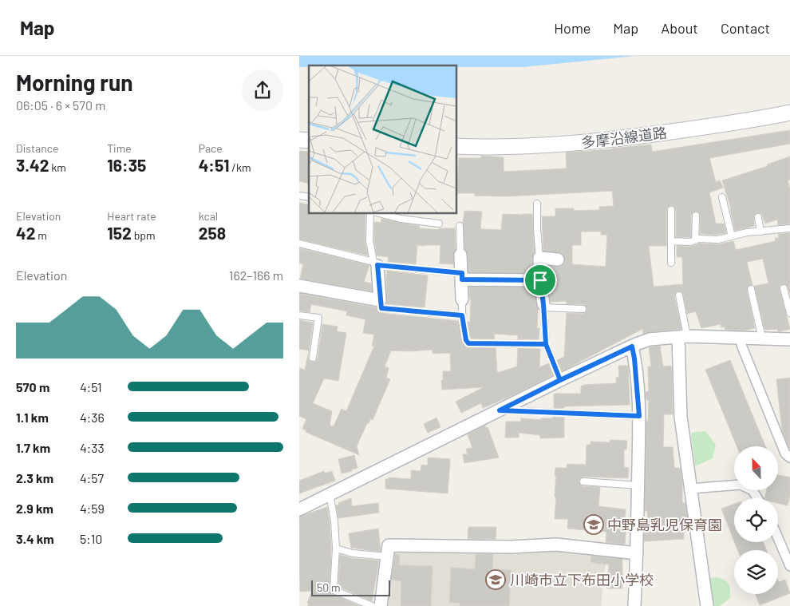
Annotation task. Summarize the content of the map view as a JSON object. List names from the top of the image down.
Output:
{
  "streets": {
    "street": ["多摩沿線道路"]
  },
  "places": {
    "school or university": ["中野島乳児保育園", "川崎市立下布田小学校"]
  },
  "scale_bar": "50 m",
  "north": "top",
  "page": {
    "header": "Map",
    "nav": [
      "Home",
      "Map",
      "About",
      "Contact"
    ],
    "heading": ["Morning run", "06:05 · 6 × 570 m"],
    "stats": [
      ["Distance", "3.42 km"],
      ["Time", "16:35"],
      ["Pace", "4:51 /km"],
      ["Elevation", "42 m"],
      ["Heart rate", "152 bpm"],
      ["kcal", "258"]
    ],
    "chart": ["Elevation", "162–166 m"],
    "list": [
      {
        "name": "570 m",
        "note": "4:51"
      },
      {
        "name": "1.1 km",
        "note": "4:36"
      },
      {
        "name": "1.7 km",
        "note": "4:33"
      },
      {
        "name": "2.3 km",
        "note": "4:57"
      },
      {
        "name": "2.9 km",
        "note": "4:59"
      },
      {
        "name": "3.4 km",
        "note": "5:10"
      }
    ],
    "scale": "50 m"
  }
}
